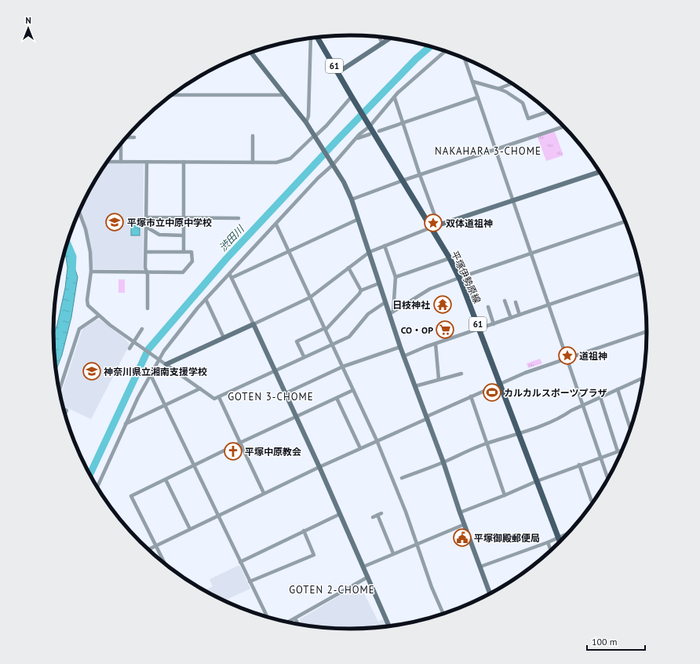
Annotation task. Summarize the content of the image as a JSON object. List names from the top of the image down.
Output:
{
  "streets": {
    "main road": ["61", "平塚伊勢原線"]
  },
  "districts": ["NAKAHARA 3-CHOME", "GOTEN 3-CHOME", "GOTEN 2-CHOME"],
  "water": ["渋田川"],
  "places": {
    "school or university": ["平塚市立中原中学校", "神奈川県立湘南支援学校"],
    "place": ["双体道祖神", "道祖神"],
    "temple": ["日枝神社"],
    "supermarket": ["CO・OP"],
    "sports": ["カルカルスポーツプラザ"],
    "church": ["平塚中原教会"],
    "public building": ["平塚御殿郵便局"]
  },
  "scale_bar": "100 m",
  "north": "top"
}
